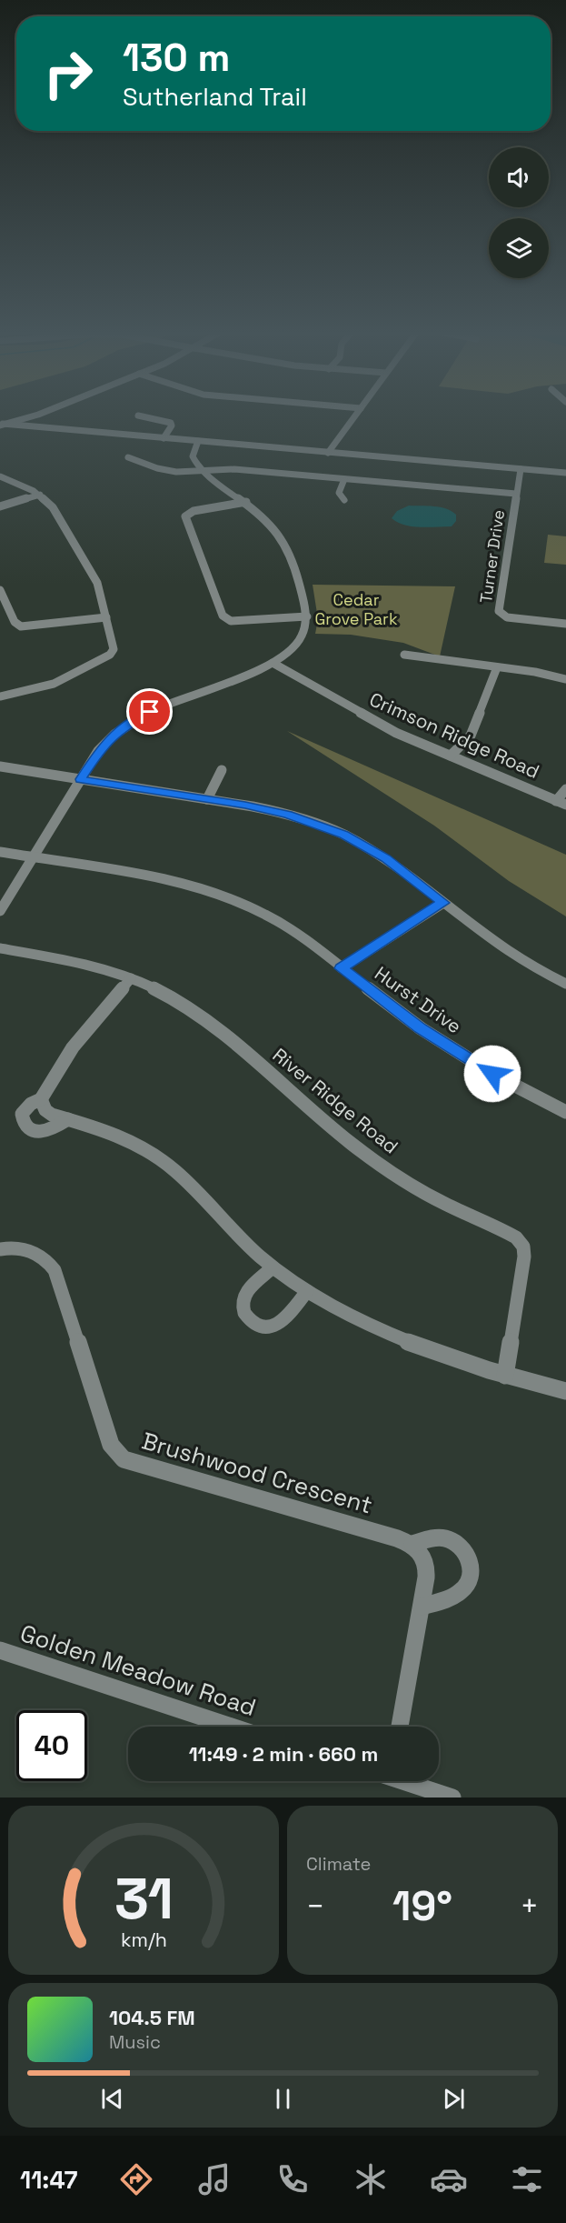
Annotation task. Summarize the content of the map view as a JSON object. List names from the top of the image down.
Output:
{
  "streets": {
    "street": [
      "Turner Drive",
      "Crimson Ridge Road",
      "Hurst Drive",
      "River Ridge Road",
      "Brushwood Crescent",
      "Golden Meadow Road"
    ]
  },
  "parks": ["Cedar Grove Park"],
  "page": {
    "turn": ["130 m", "Sutherland Trail"],
    "limit": "40",
    "trip": "11:49 · 2 min · 660 m",
    "tile": "Climate",
    "heat": ["−", "19°", "+"],
    "song": ["104.5 FM", "Music"],
    "tabs": "11:47",
    "gauge": ["31", "km/h"]
  }
}
